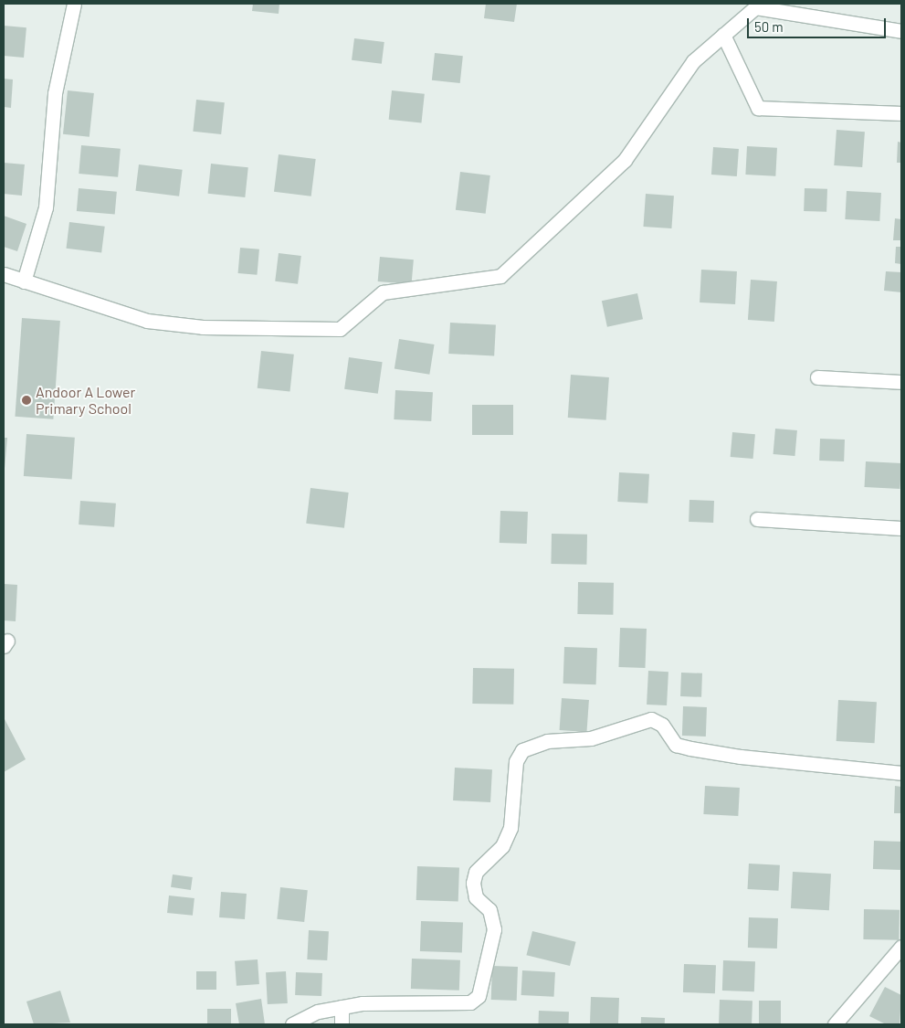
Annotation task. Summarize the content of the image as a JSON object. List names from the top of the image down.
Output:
{
  "places": ["Andoor A Lower Primary School"],
  "scale_bar": "50 m"
}
